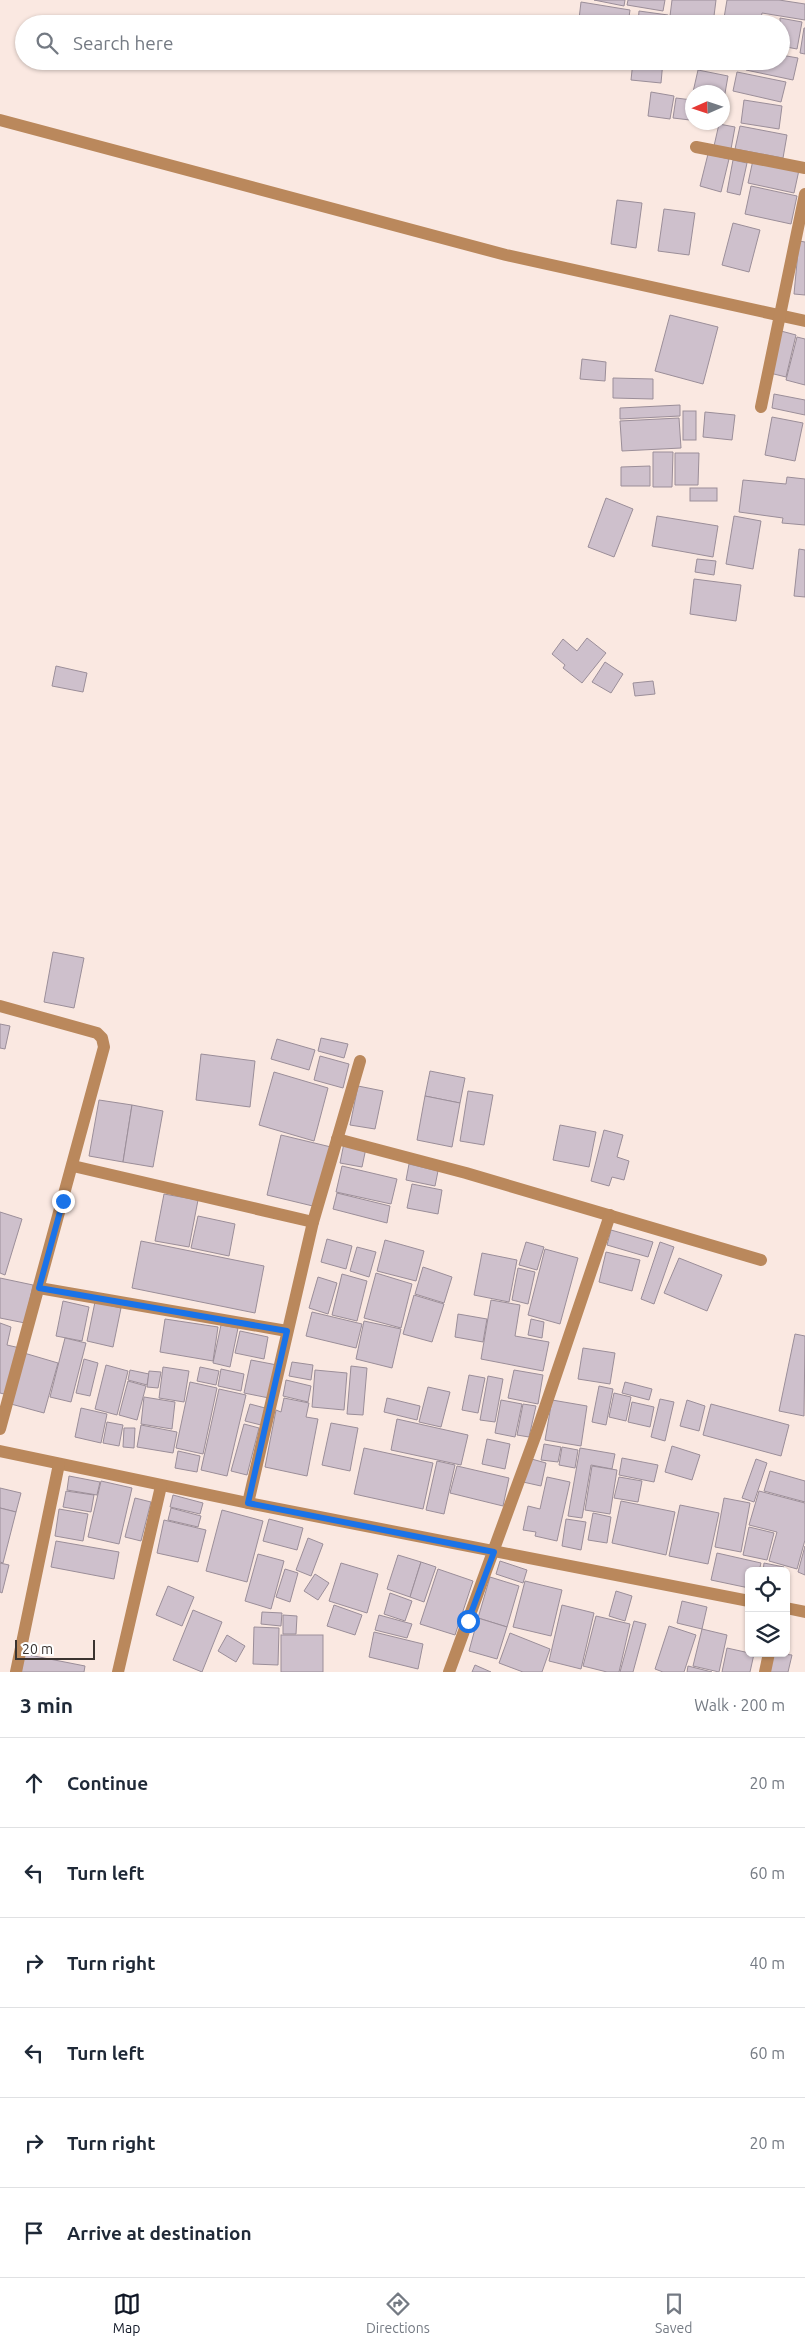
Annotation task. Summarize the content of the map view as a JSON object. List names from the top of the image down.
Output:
{
  "scale_bar": "20 m",
  "north": "left",
  "page": {
    "search": "Search here",
    "scale": "20 m",
    "heading": ["3 min", "Walk · 200 m"],
    "list": [
      ["Continue", "20 m"],
      ["Turn left", "60 m"],
      ["Turn right", "40 m"],
      ["Turn left", "60 m"],
      ["Turn right", "20 m"],
      "Arrive at destination"
    ],
    "nav": ["Map", "Directions", "Saved"]
  }
}
